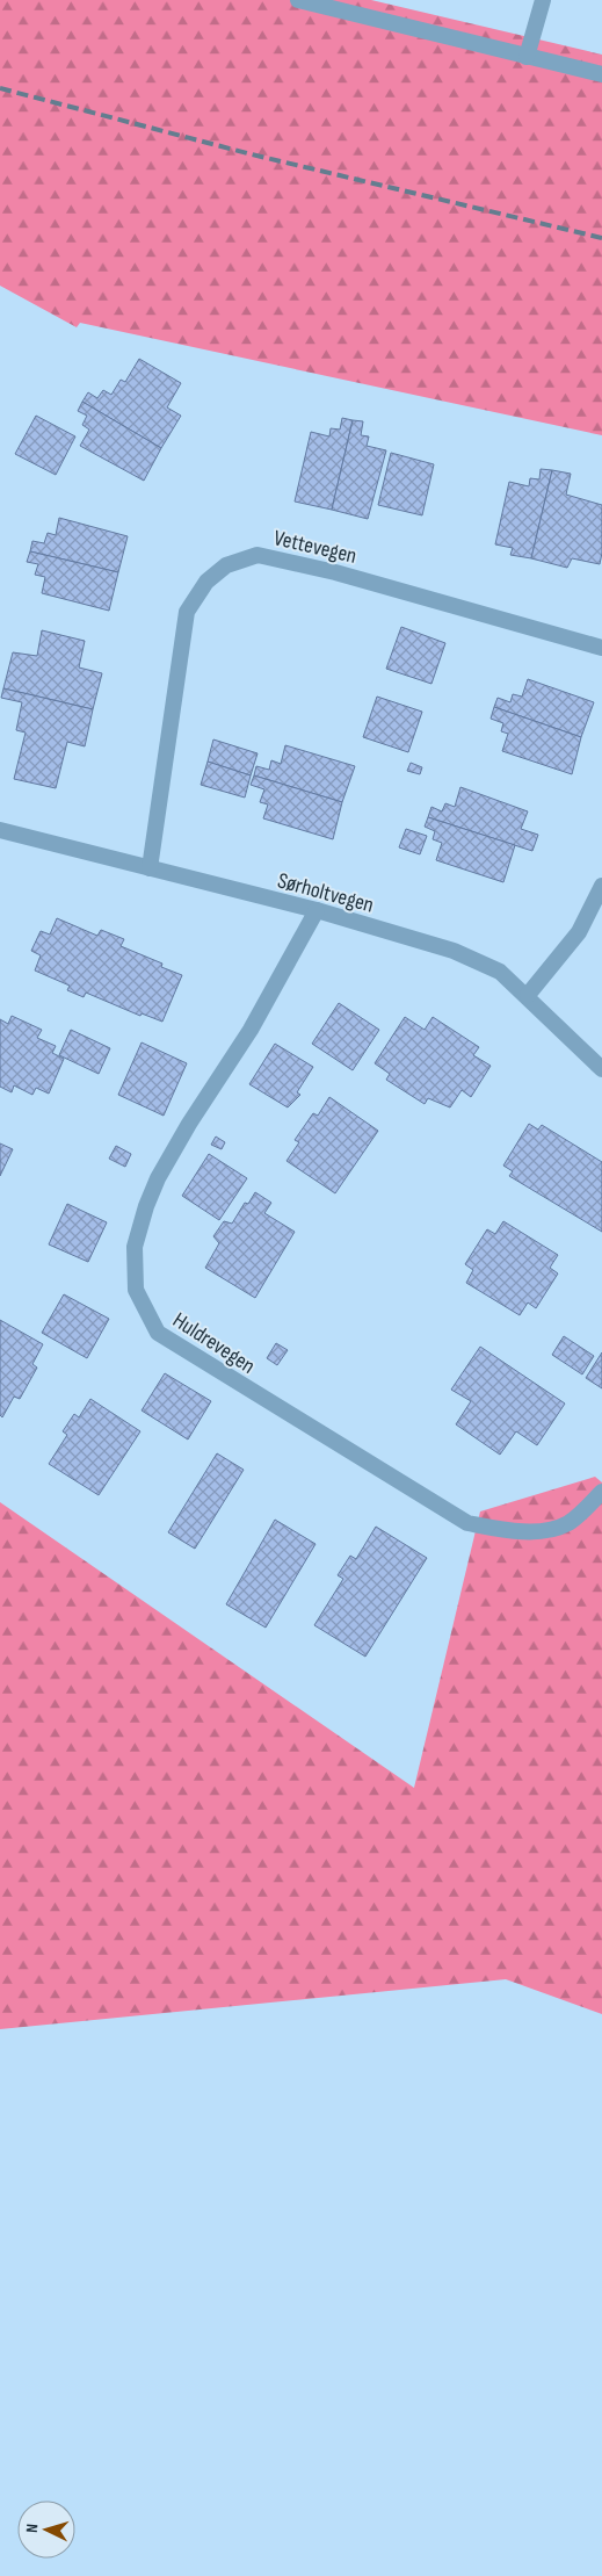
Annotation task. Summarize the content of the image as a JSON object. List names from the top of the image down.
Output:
{
  "streets": {
    "street": ["Vettevegen", "Sørholtvegen", "Huldrevegen"]
  },
  "crossings": [
    ["Vettevegen", "Sørholtvegen"],
    ["Sørholtvegen", "Huldrevegen"]
  ],
  "north": "left"
}
